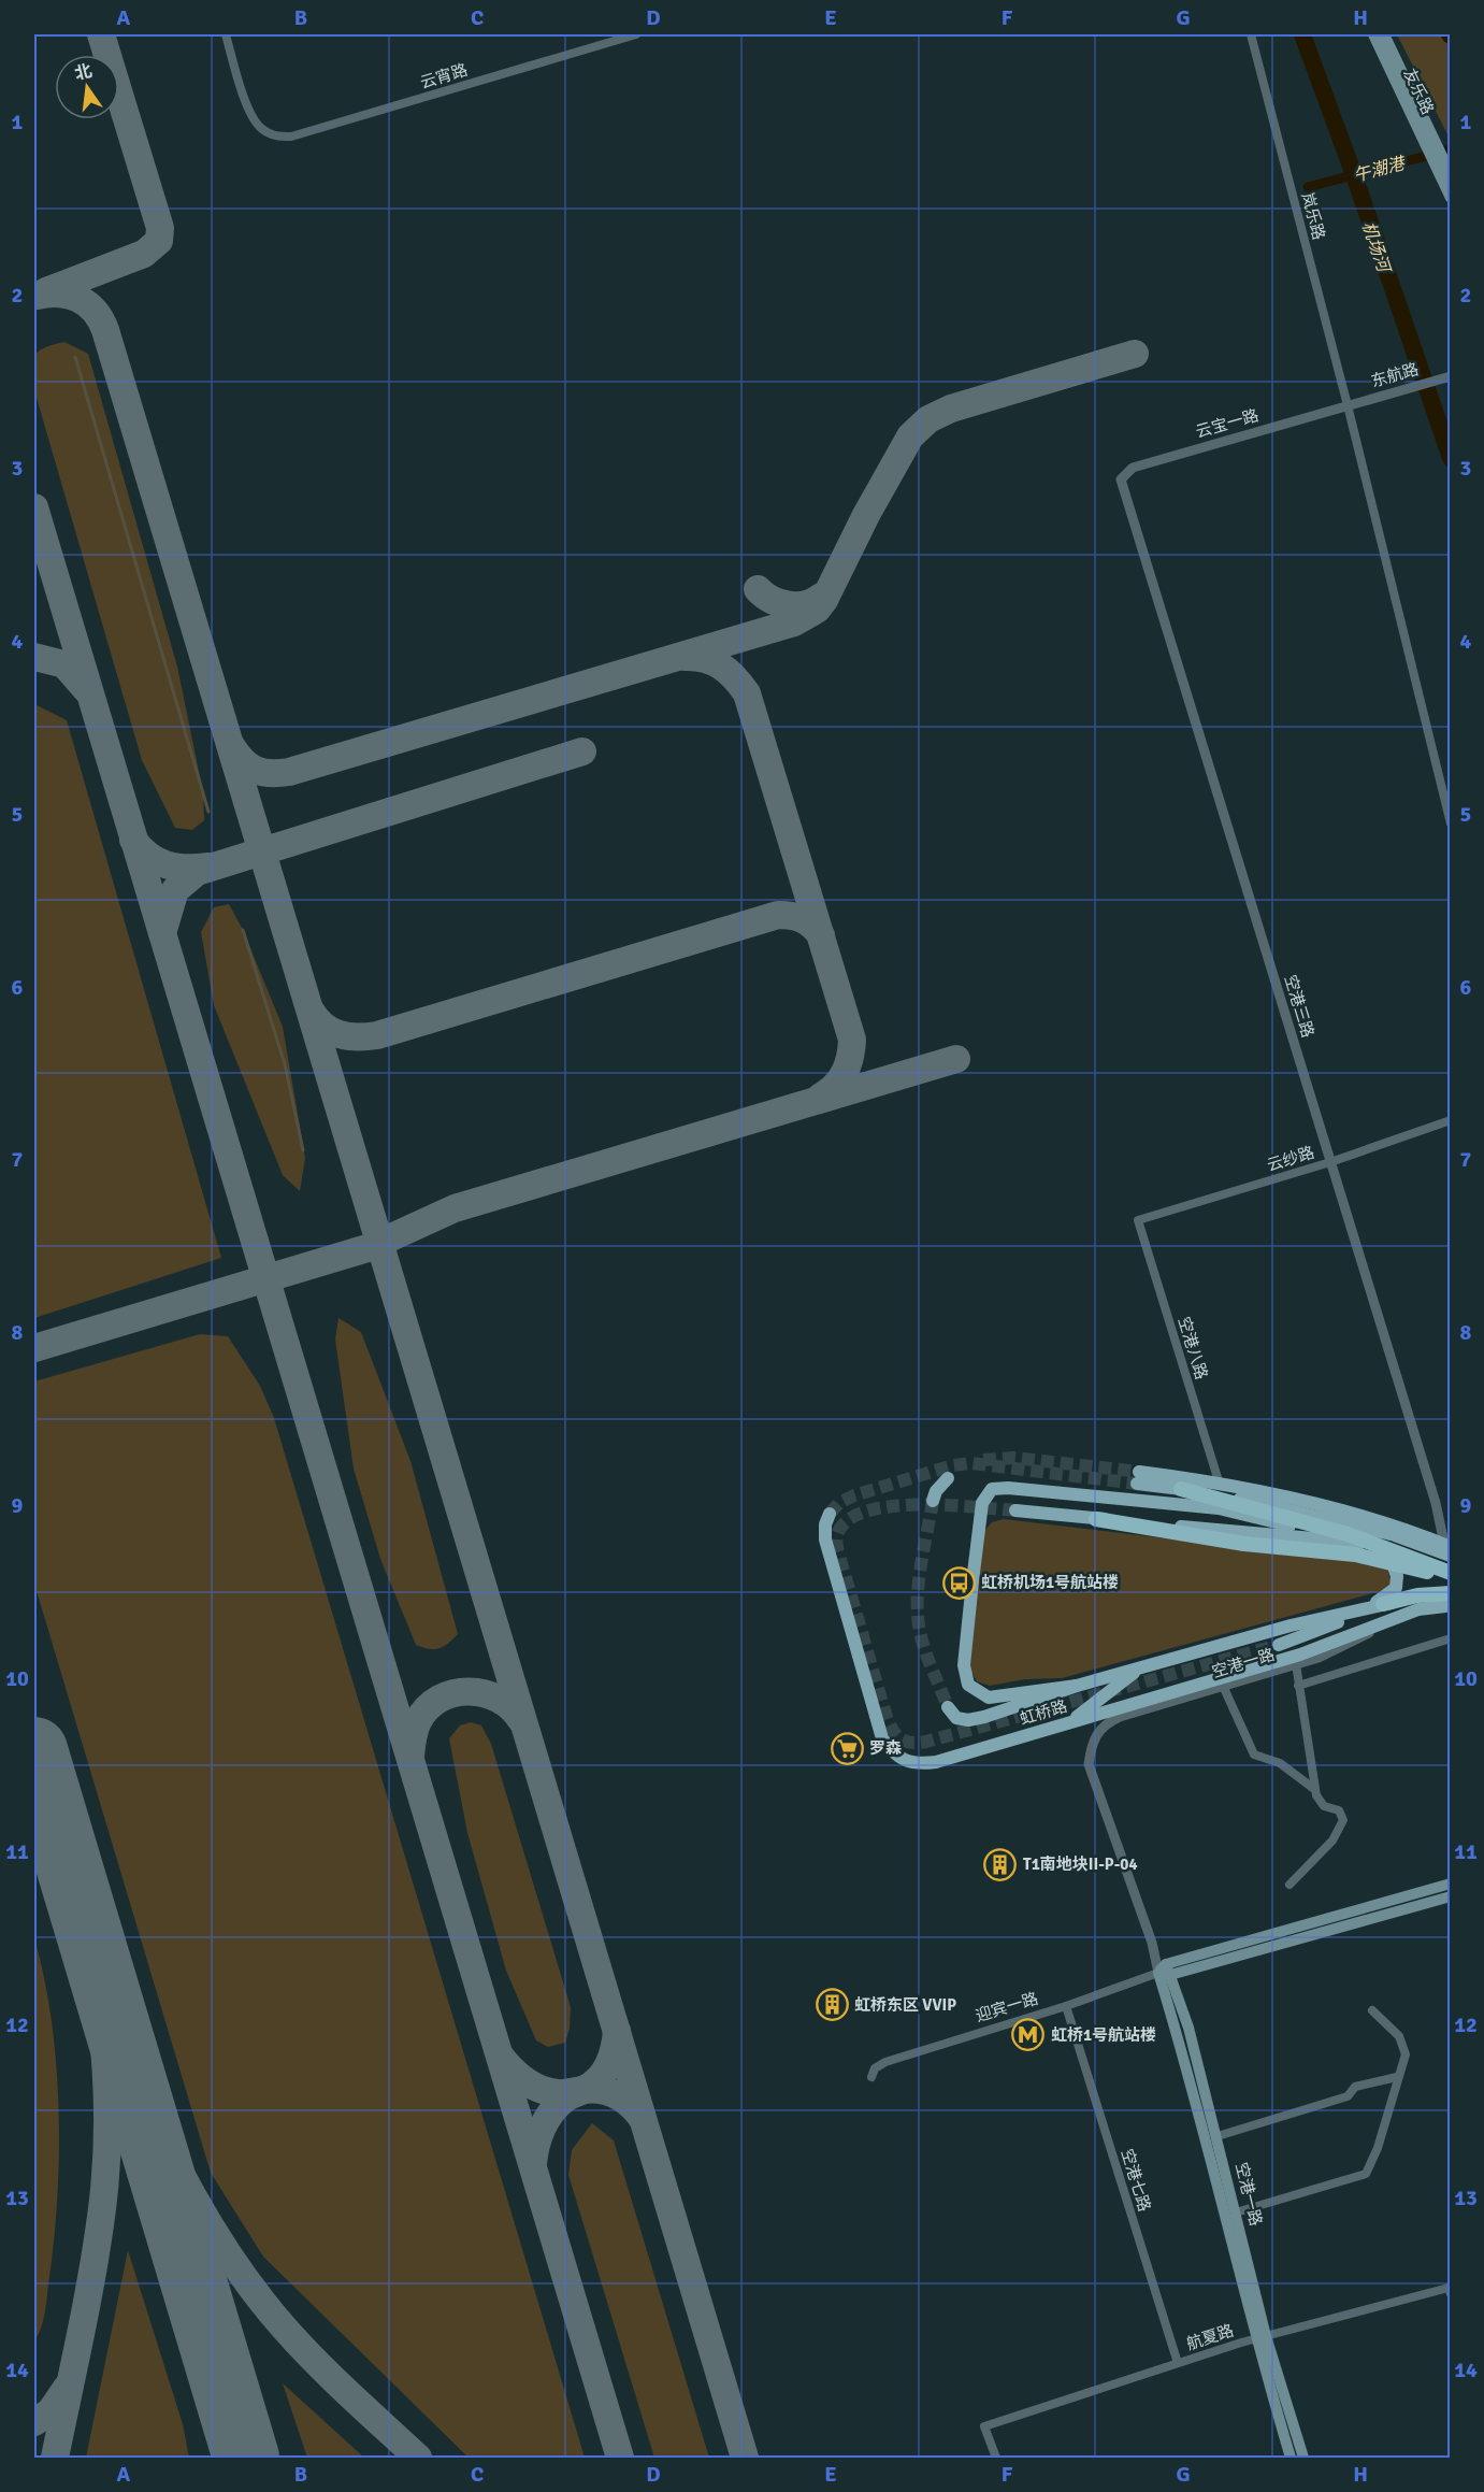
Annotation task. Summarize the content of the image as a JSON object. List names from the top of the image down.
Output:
{
  "streets": {
    "main road": [
      "友乐路",
      "空港一路",
      "虹桥路",
      "迎宾一路"
    ],
    "street": [
      "云宵路",
      "岚乐路",
      "东航路",
      "云宝一路",
      "空港三路",
      "云纱路",
      "空港八路",
      "空港七路",
      "航夏路"
    ]
  },
  "crossings": [
    ["岚乐路", "东航路"],
    ["岚乐路", "云宝一路"],
    ["东航路", "云宝一路"],
    ["云宝一路", "空港三路"],
    ["空港三路", "云纱路"],
    ["云纱路", "空港八路"],
    ["空港一路", "虹桥路"],
    ["空港一路", "迎宾一路"],
    ["空港一路", "航夏路"],
    ["迎宾一路", "空港七路"],
    ["空港七路", "航夏路"]
  ],
  "water": ["午潮港", "机场河"],
  "places": {
    "bus stop": ["虹桥机场1号航站楼"],
    "supermarket": ["罗森"],
    "building": ["T1南地块II-P-04", "虹桥东区 VVIP"],
    "metro station": ["虹桥1号航站楼"]
  },
  "north": "top",
  "grid": {
    "columns": [
      "A",
      "B",
      "C",
      "D",
      "E",
      "F",
      "G",
      "H"
    ],
    "rows": [
      "1",
      "2",
      "3",
      "4",
      "5",
      "6",
      "7",
      "8",
      "9",
      "10",
      "11",
      "12",
      "13",
      "14"
    ]
  }
}
